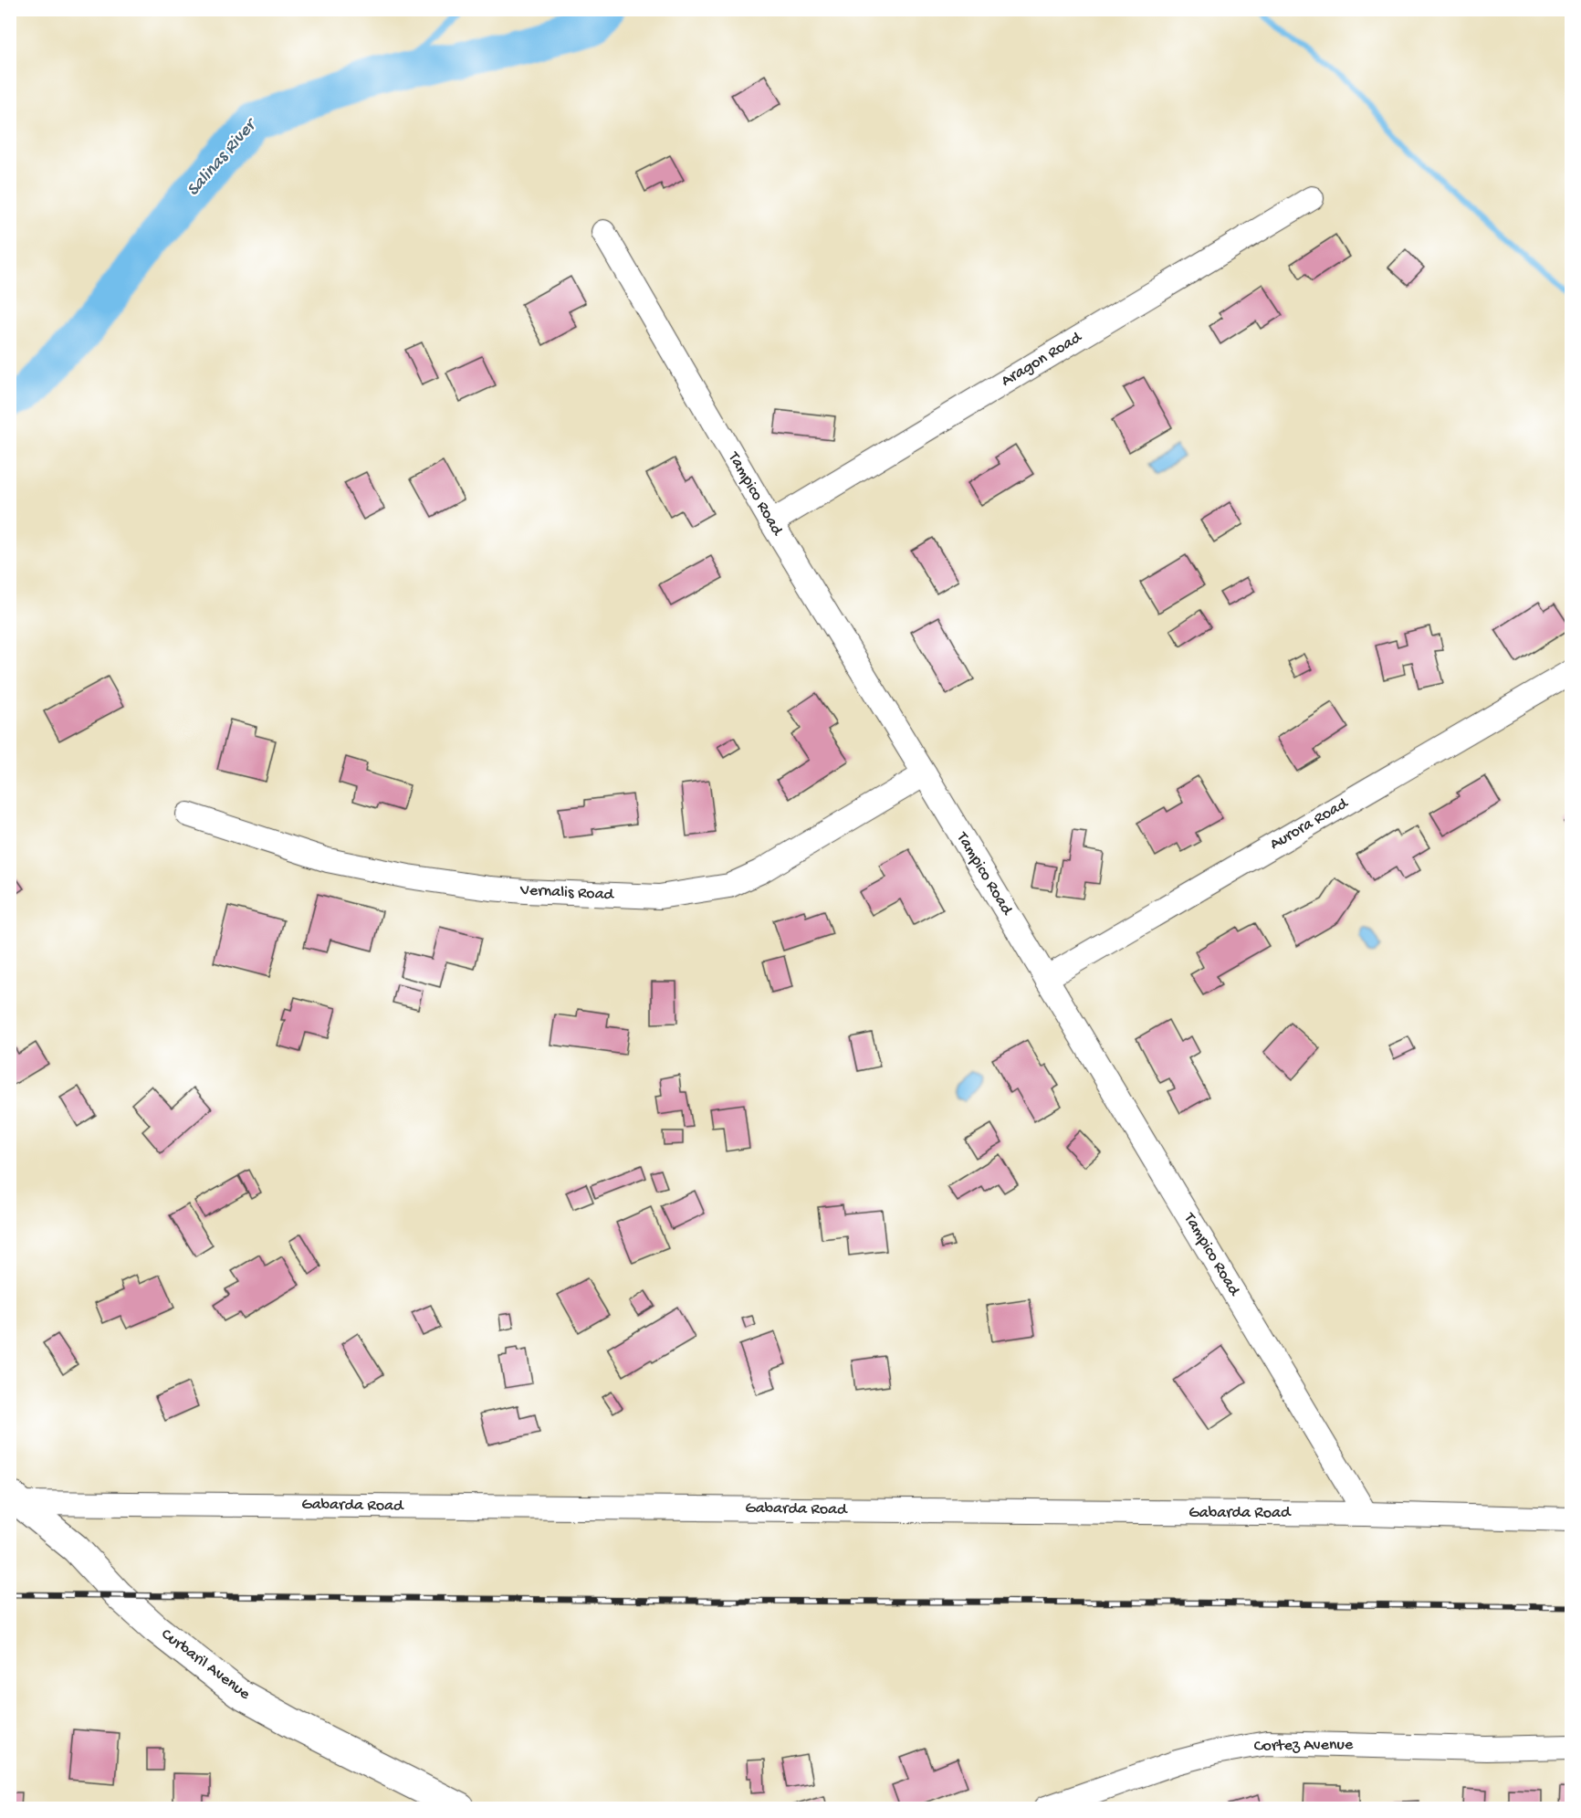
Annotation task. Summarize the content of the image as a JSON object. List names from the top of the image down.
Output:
{
  "streets": {
    "street": [
      "Aragon Road",
      "Tampico Road",
      "Aurora Road",
      "Vernalis Road",
      "Gabarda Road",
      "Curbaril Avenue",
      "Cortez Avenue"
    ]
  },
  "crossings": [
    ["Aragon Road", "Tampico Road"],
    ["Tampico Road", "Aurora Road"],
    ["Tampico Road", "Vernalis Road"],
    ["Tampico Road", "Gabarda Road"],
    ["Gabarda Road", "Curbaril Avenue"]
  ],
  "water": ["Salinas River"]
}
